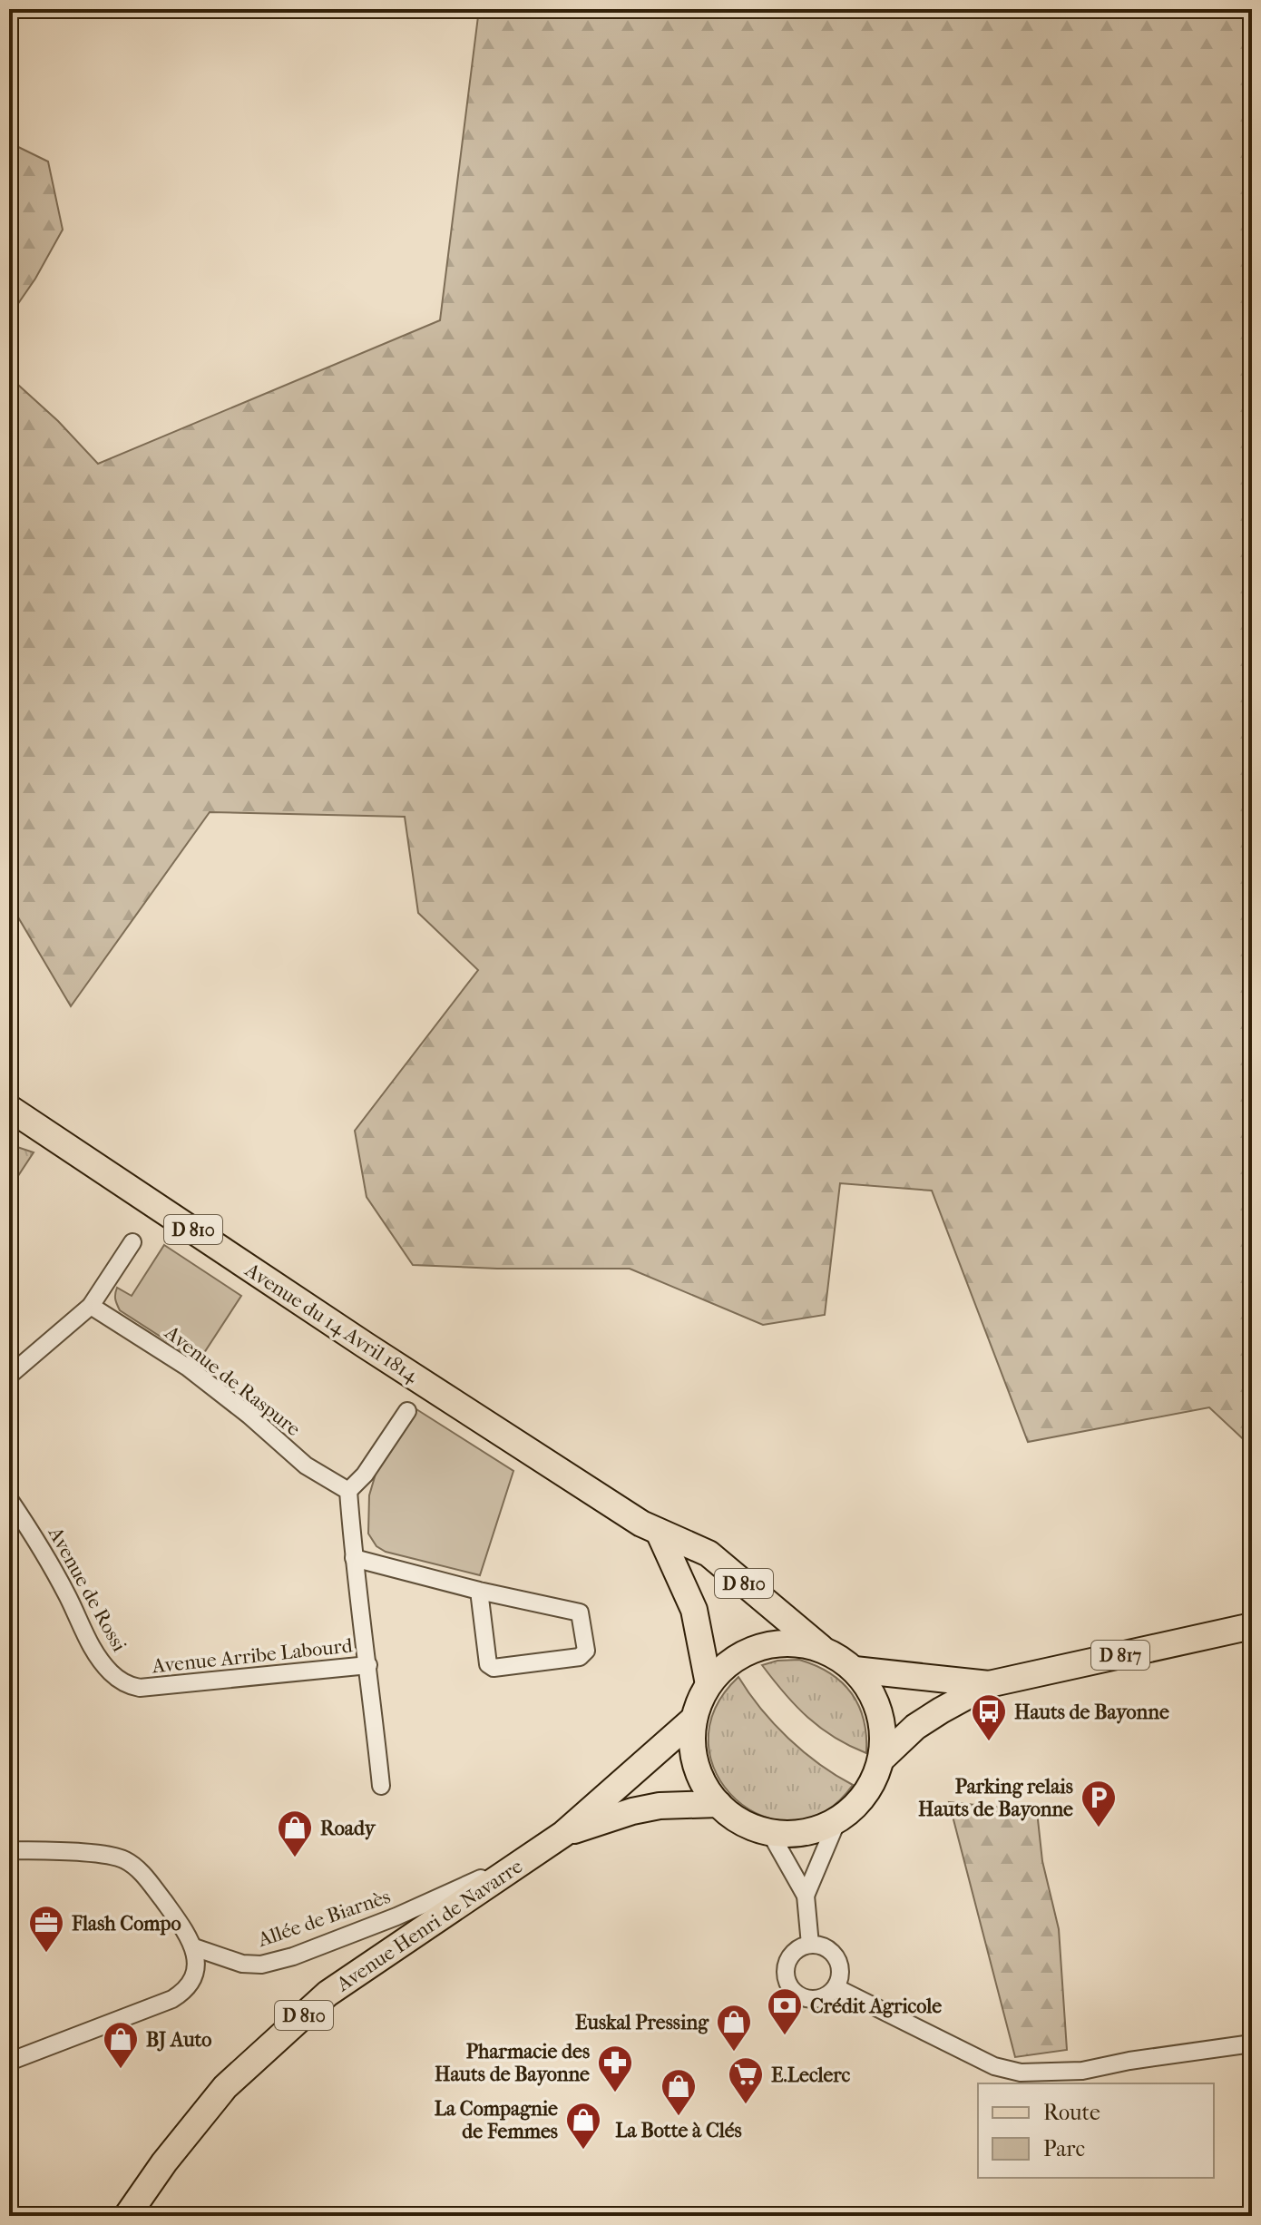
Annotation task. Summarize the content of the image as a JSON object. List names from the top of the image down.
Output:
{
  "streets": {
    "main road": [
      "D 810",
      "Avenue du 14 Avril 1814",
      "D 817",
      "Avenue Henri de Navarre"
    ],
    "street": [
      "Avenue de Raspure",
      "Avenue de Rossi",
      "Avenue Arribe Labourd",
      "Allée de Biarnès"
    ]
  },
  "crossings": [
    ["D 810", "Avenue du 14 Avril 1814"],
    ["D 810", "D 817"],
    ["D 810", "Avenue Henri de Navarre"],
    ["Avenue du 14 Avril 1814", "D 817"],
    ["Avenue du 14 Avril 1814", "Avenue Henri de Navarre"],
    ["Avenue de Rossi", "Avenue Arribe Labourd"],
    ["D 817", "Avenue Henri de Navarre"],
    ["Allée de Biarnès", "Avenue Henri de Navarre"]
  ],
  "places": {
    "bus stop": ["Hauts de Bayonne"],
    "parking": ["Parking relais Hauts de Bayonne"],
    "shop": [
      "Roady",
      "Euskal Pressing",
      "BJ Auto",
      "La Botte à Clés",
      "La Compagnie de Femmes"
    ],
    "office": ["Flash Compo"],
    "bank": ["Crédit Agricole"],
    "pharmacy": ["Pharmacie des Hauts de Bayonne"],
    "supermarket": ["E.Leclerc"]
  },
  "legend": ["Route", "Parc"]
}
